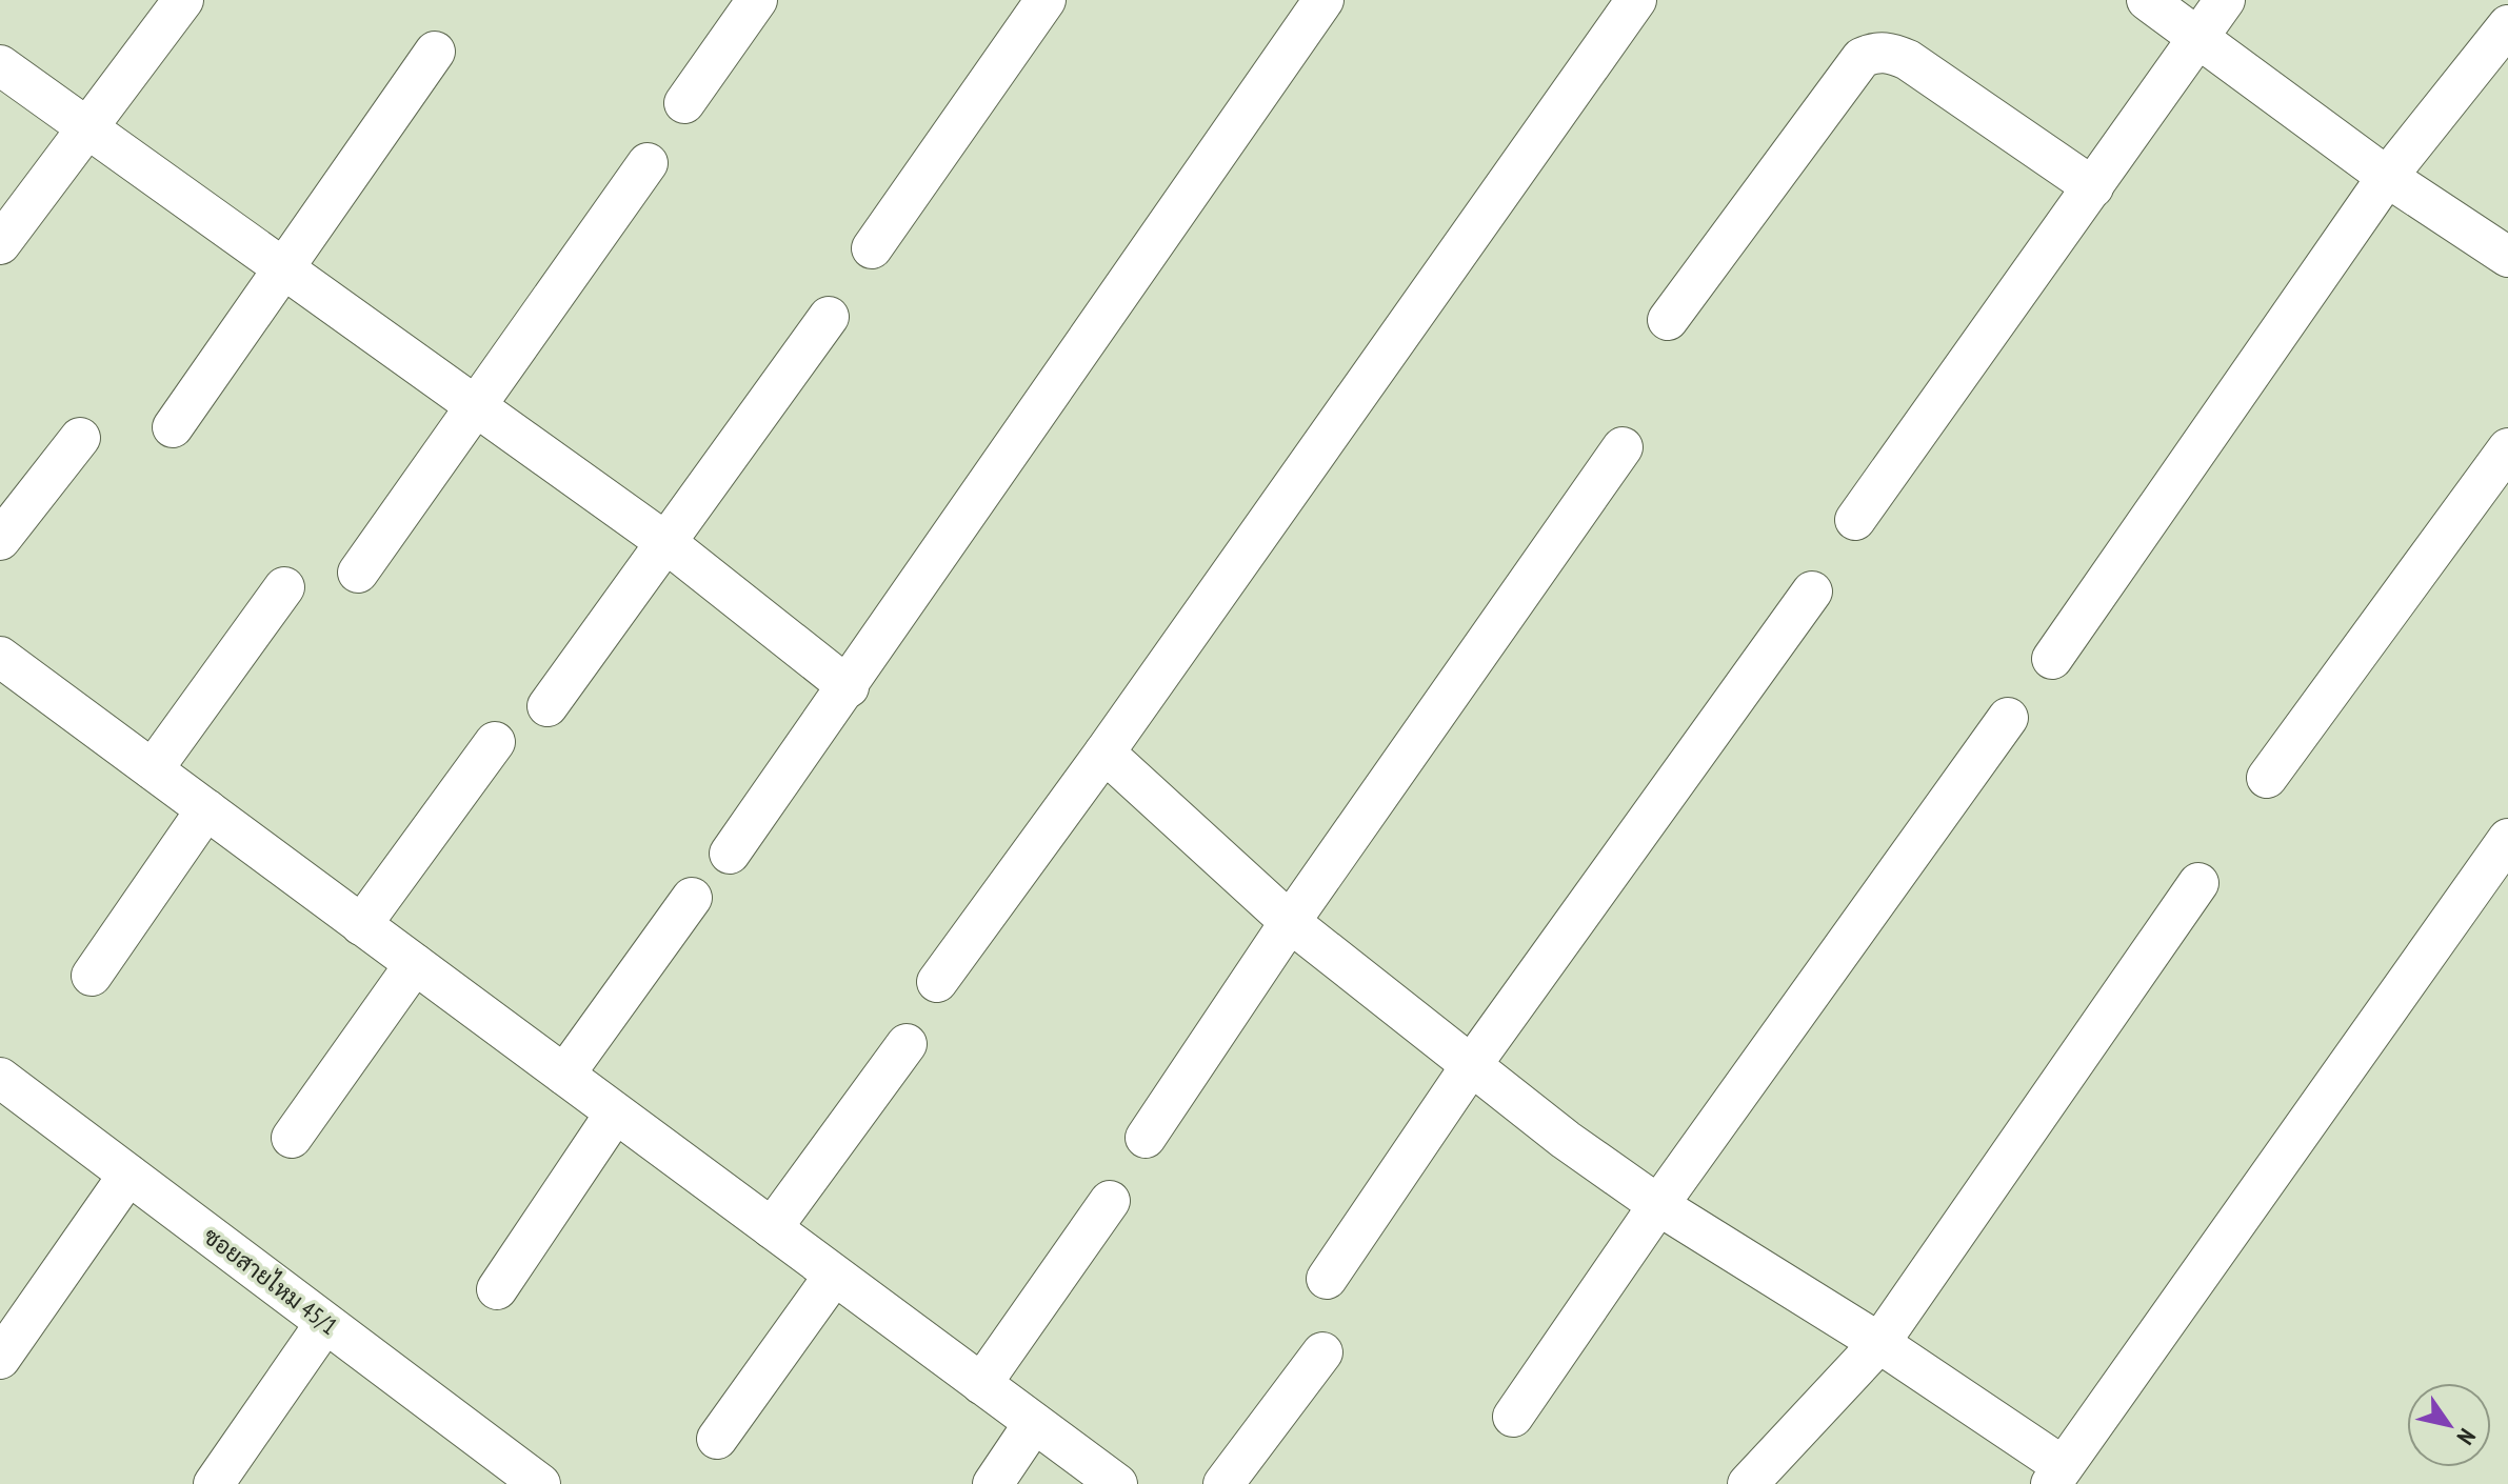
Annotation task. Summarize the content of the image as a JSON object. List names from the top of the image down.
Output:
{
  "streets": {
    "street": ["ซอยสายไหม 45/1"]
  },
  "north": "bottom right"
}
